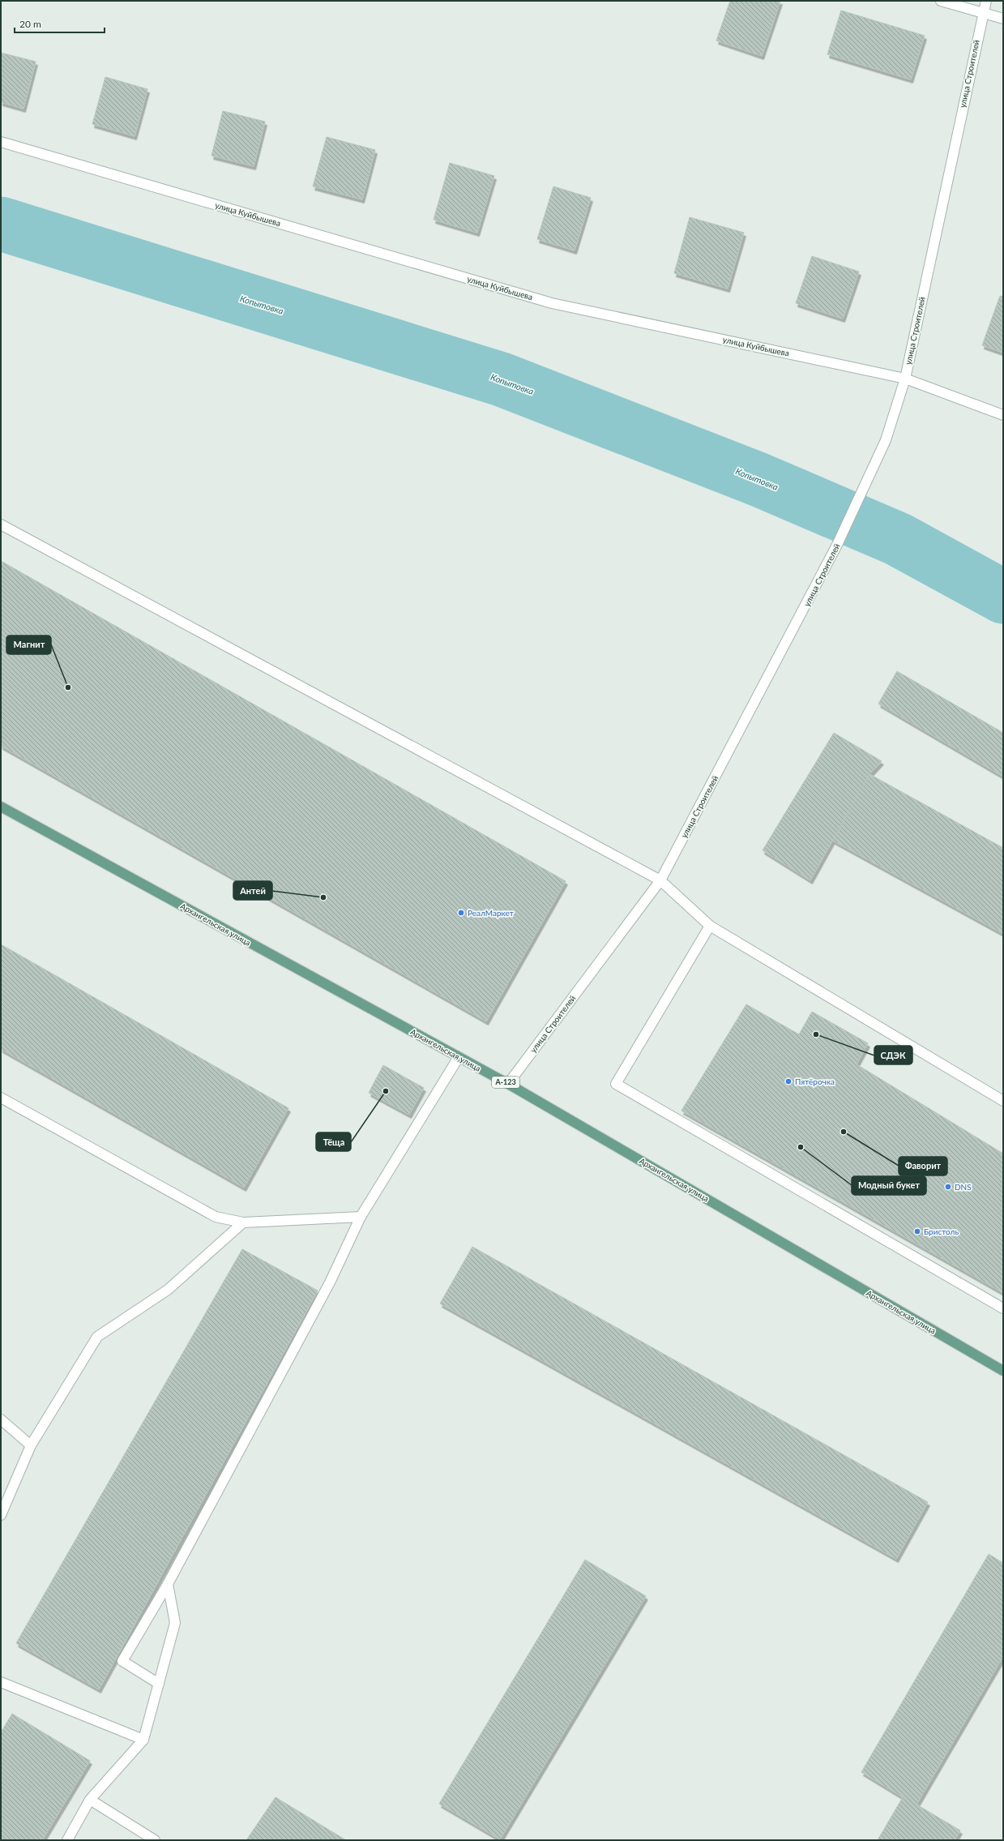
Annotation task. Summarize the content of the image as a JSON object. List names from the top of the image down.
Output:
{
  "streets": {
    "main road": ["Архангельская улица", "А-123"],
    "street": ["улица Строителей", "улица Куйбышева"]
  },
  "crossings": [
    ["улица Строителей", "улица Куйбышева"],
    ["улица Строителей", "Архангельская улица"]
  ],
  "water": ["Копытовка"],
  "places": [
    "Магнит",
    "Антей",
    "РеалМаркет",
    "СДЭК",
    "Пятёрочка",
    "Тёща",
    "Фаворит",
    "Модный букет",
    "DNS",
    "Бристоль"
  ],
  "scale_bar": "20 m"
}
